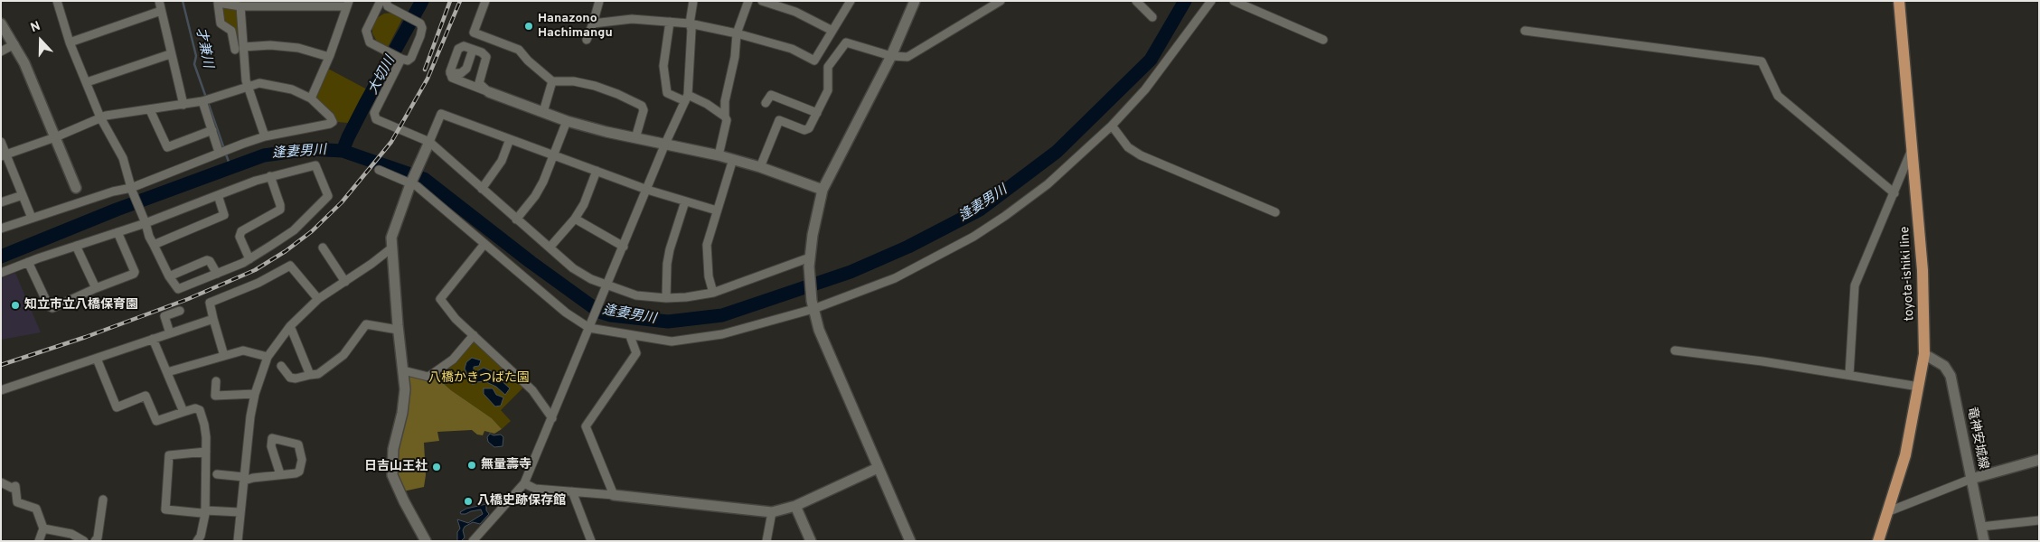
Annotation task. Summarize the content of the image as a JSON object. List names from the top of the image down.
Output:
{
  "streets": {
    "main road": ["toyota-ishiki line"],
    "street": ["竜神安城線"]
  },
  "crossings": [
    ["toyota-ishiki line", "竜神安城線"]
  ],
  "water": ["才兼川", "大切川", "逢妻男川"],
  "parks": ["八橋かきつばた園"],
  "places": [
    "Hanazono Hachimangu",
    "知立市立八橋保育園",
    "無量壽寺",
    "日吉山王社",
    "八橋史跡保存館"
  ],
  "north": "top"
}
